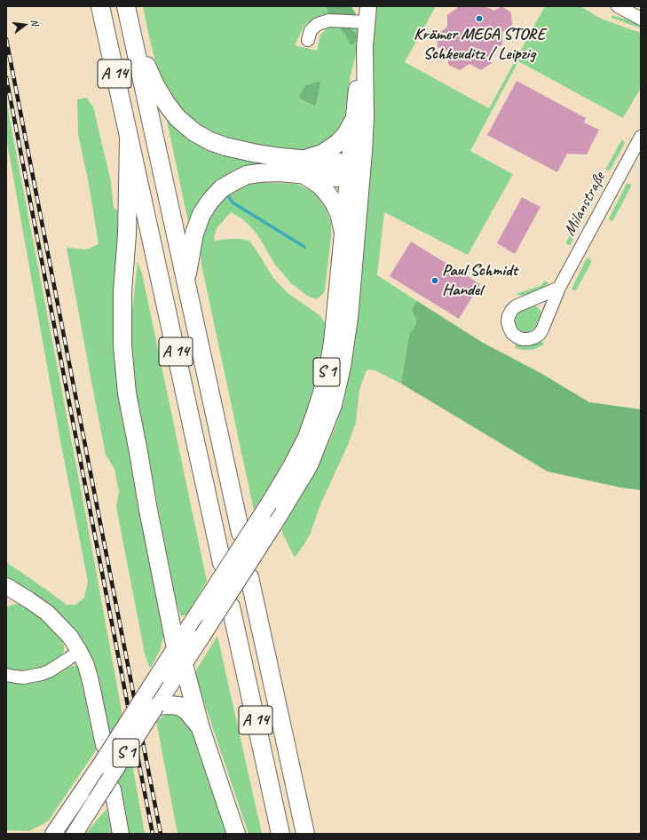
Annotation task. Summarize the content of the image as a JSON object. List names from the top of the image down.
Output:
{
  "streets": {
    "highway": ["A 14"],
    "main road": ["S 1"],
    "street": ["Milanstraße"]
  },
  "places": ["Krämer MEGA STORE Schkeuditz / Leipzig", "Paul Schmidt Handel"],
  "north": "right"
}
